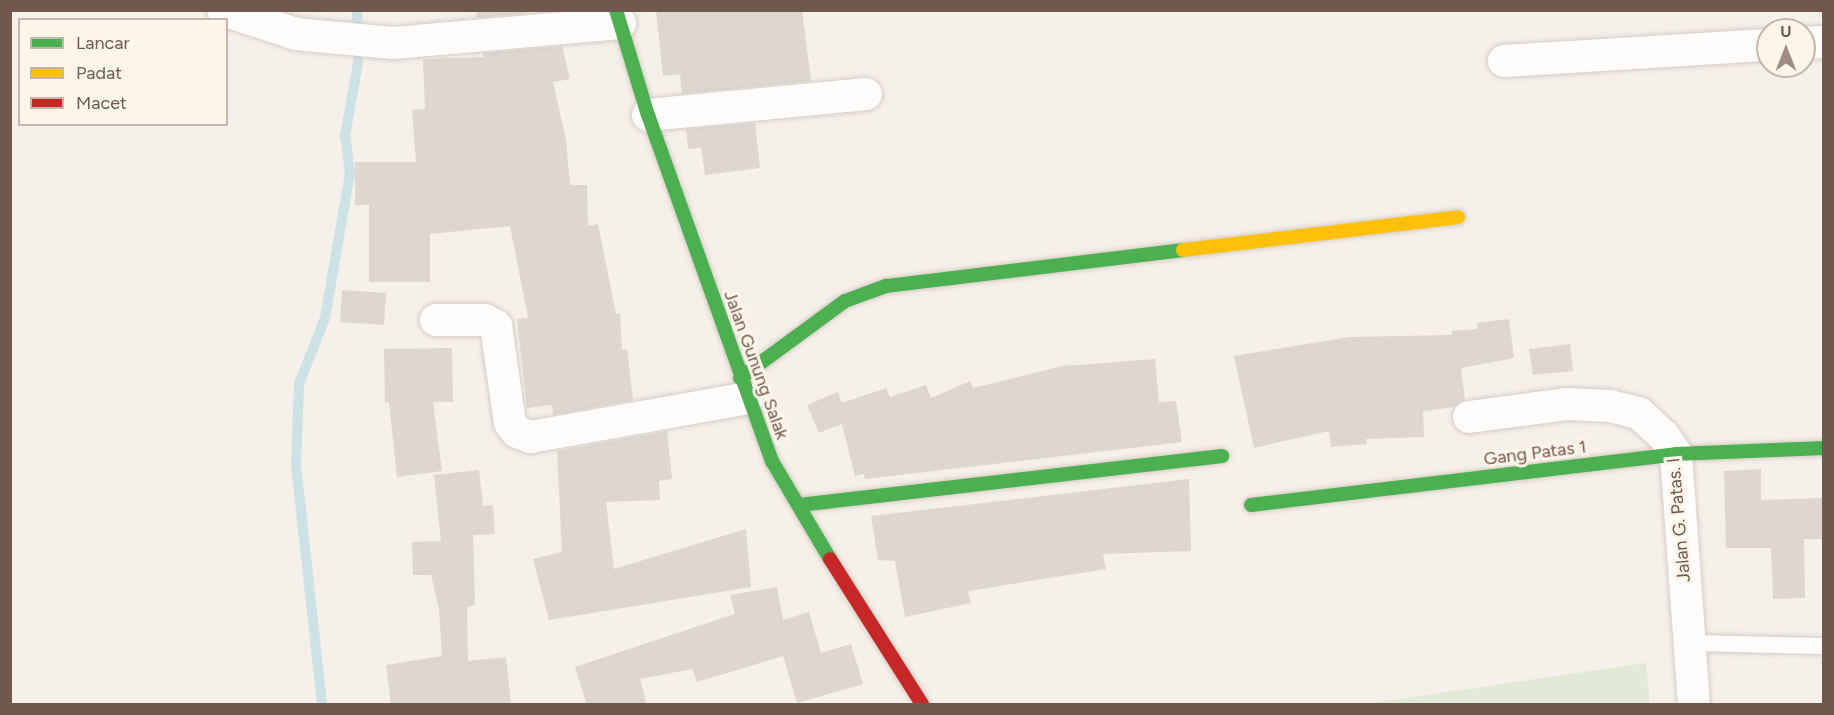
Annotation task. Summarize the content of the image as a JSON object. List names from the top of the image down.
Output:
{
  "streets": {
    "street": ["Jalan Gunung Salak", "Gang Patas 1", "Jalan G. Patas. I"]
  },
  "crossings": [
    ["Gang Patas 1", "Jalan G. Patas. I"]
  ],
  "legend": ["Lancar", "Padat", "Macet"],
  "north": "top"
}
